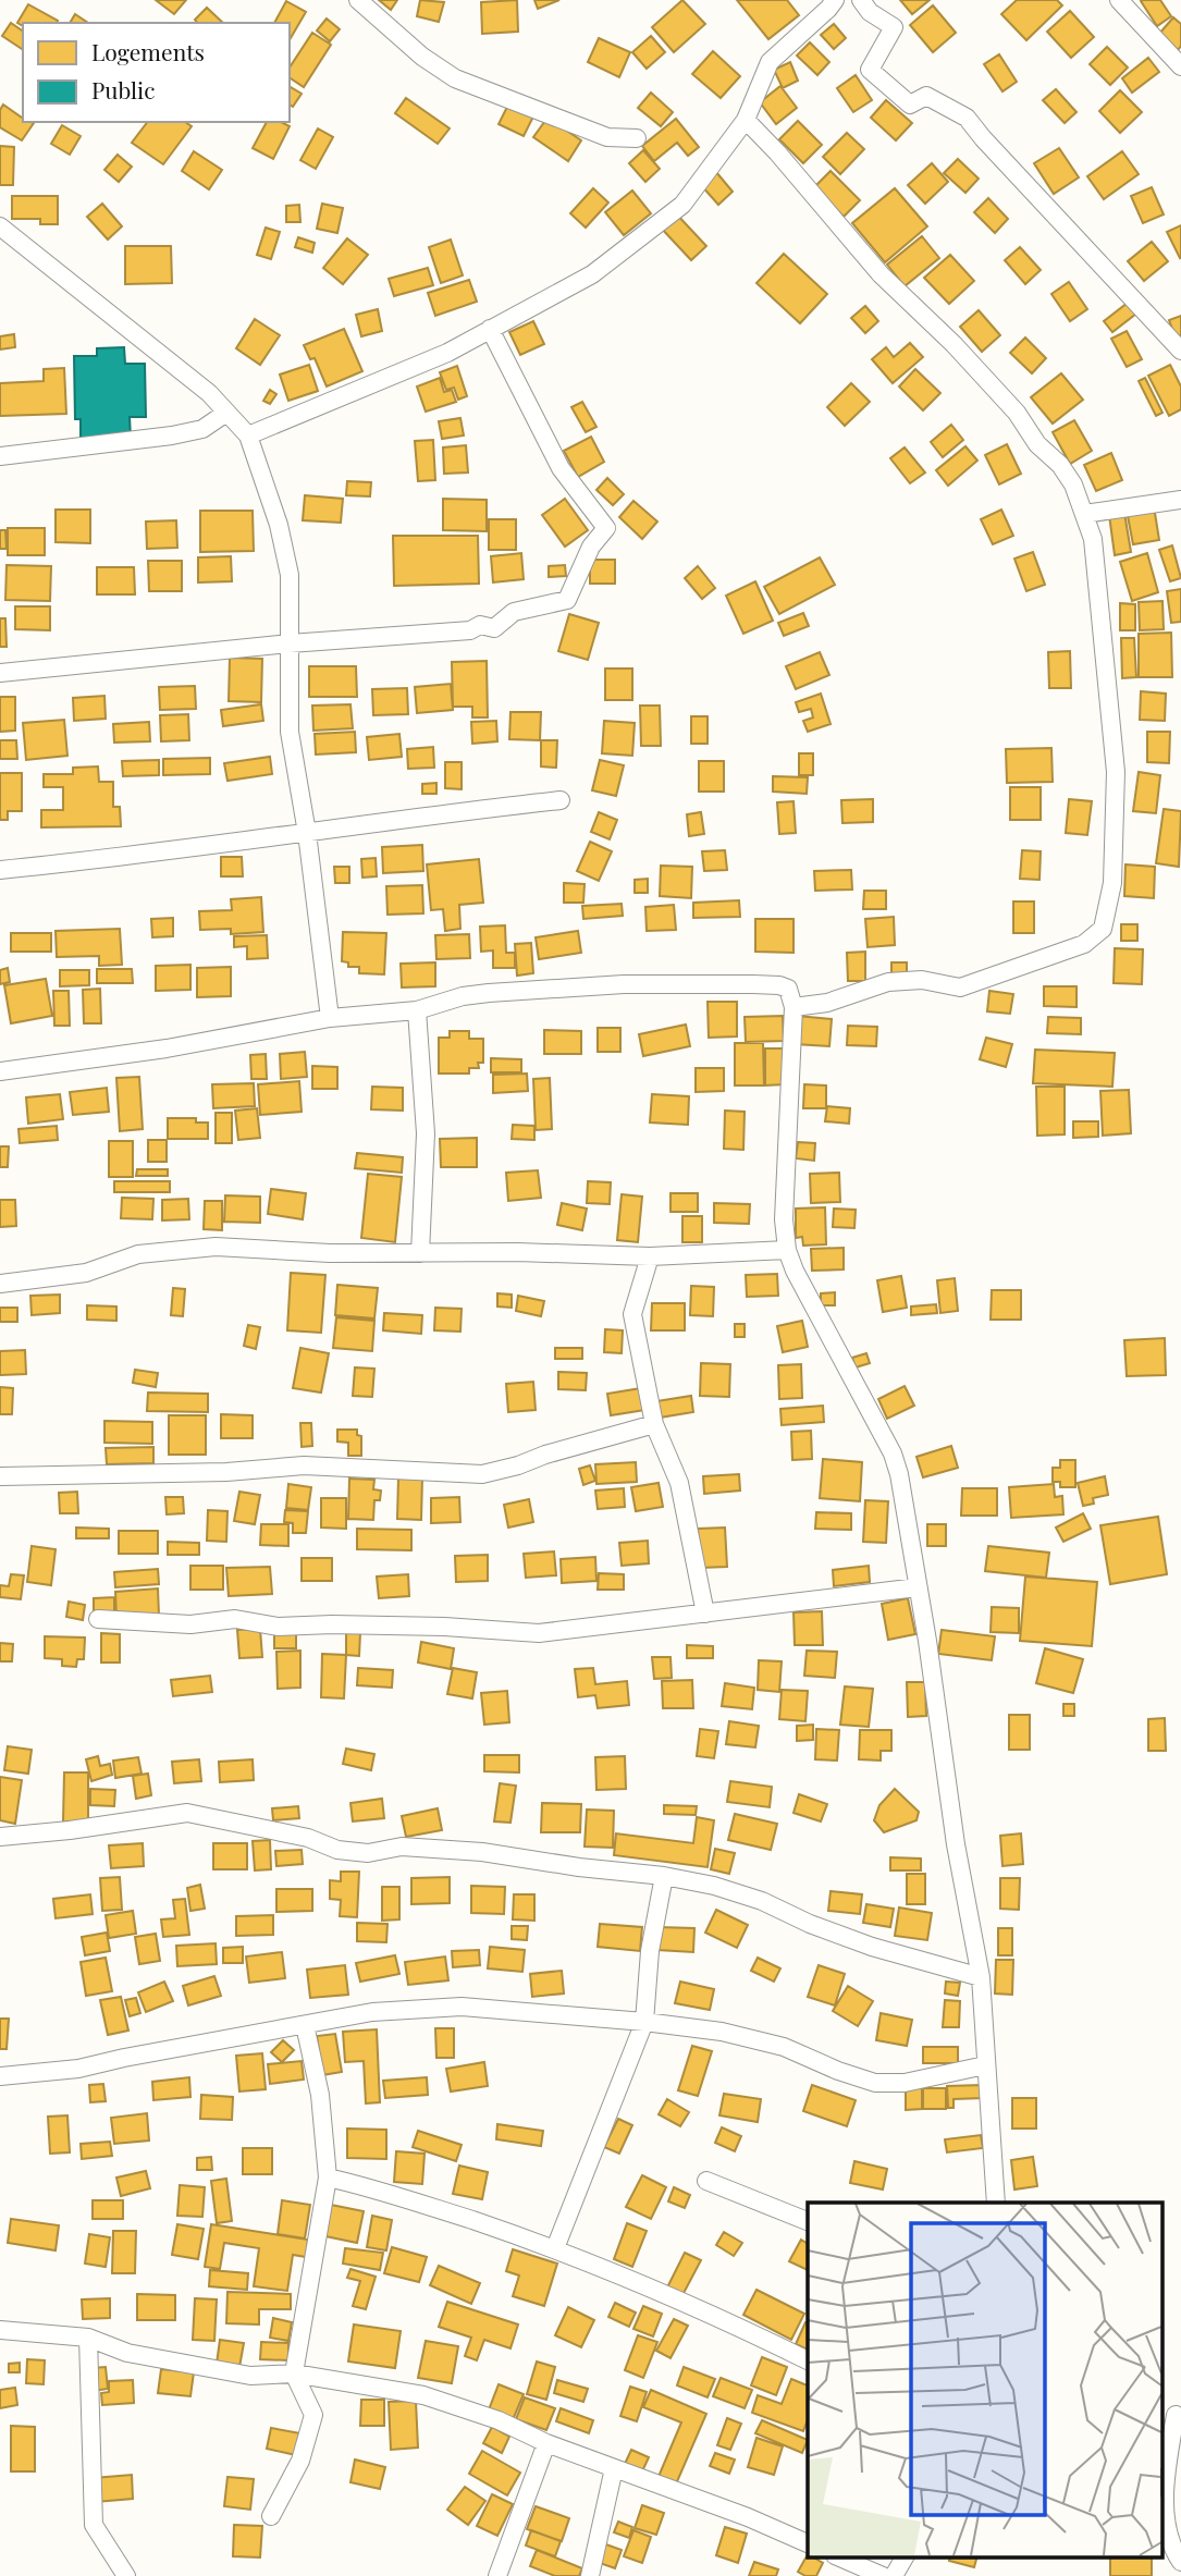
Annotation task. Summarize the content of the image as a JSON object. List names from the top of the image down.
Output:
{
  "legend": ["Logements", "Public"]
}
